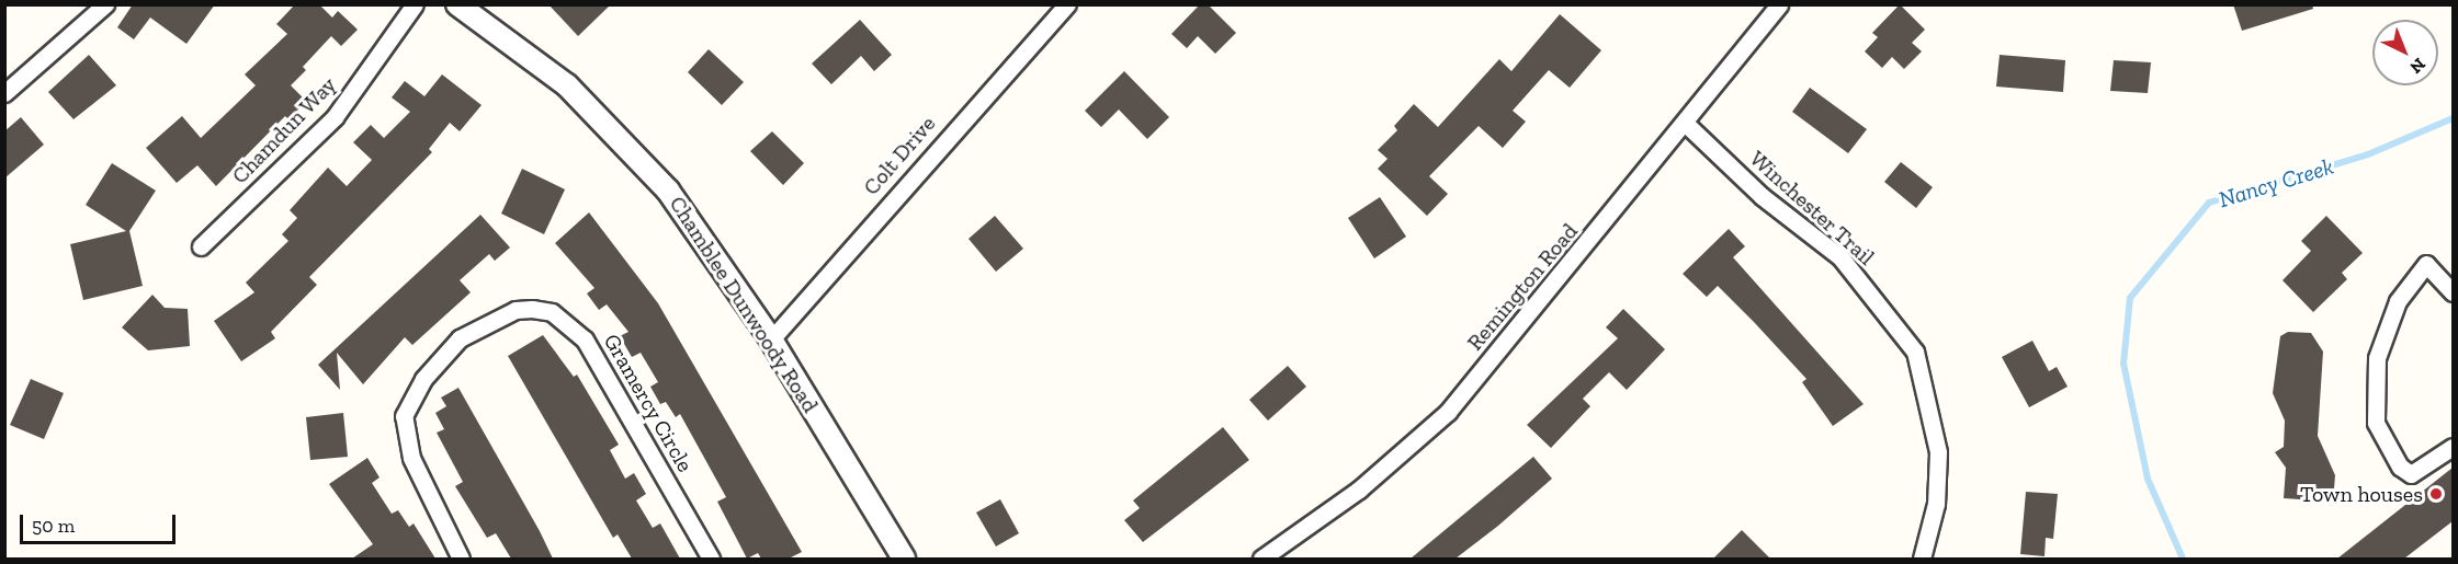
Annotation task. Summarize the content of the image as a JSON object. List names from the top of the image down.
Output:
{
  "streets": {
    "street": [
      "Chamdun Way",
      "Colt Drive",
      "Winchester Trail",
      "Remington Road",
      "Chamblee Dunwoody Road",
      "Gramercy Circle"
    ]
  },
  "crossings": [
    ["Colt Drive", "Chamblee Dunwoody Road"],
    ["Winchester Trail", "Remington Road"]
  ],
  "water": ["Nancy Creek"],
  "places": ["Town houses"],
  "scale_bar": "50 m",
  "north": "bottom right"
}
